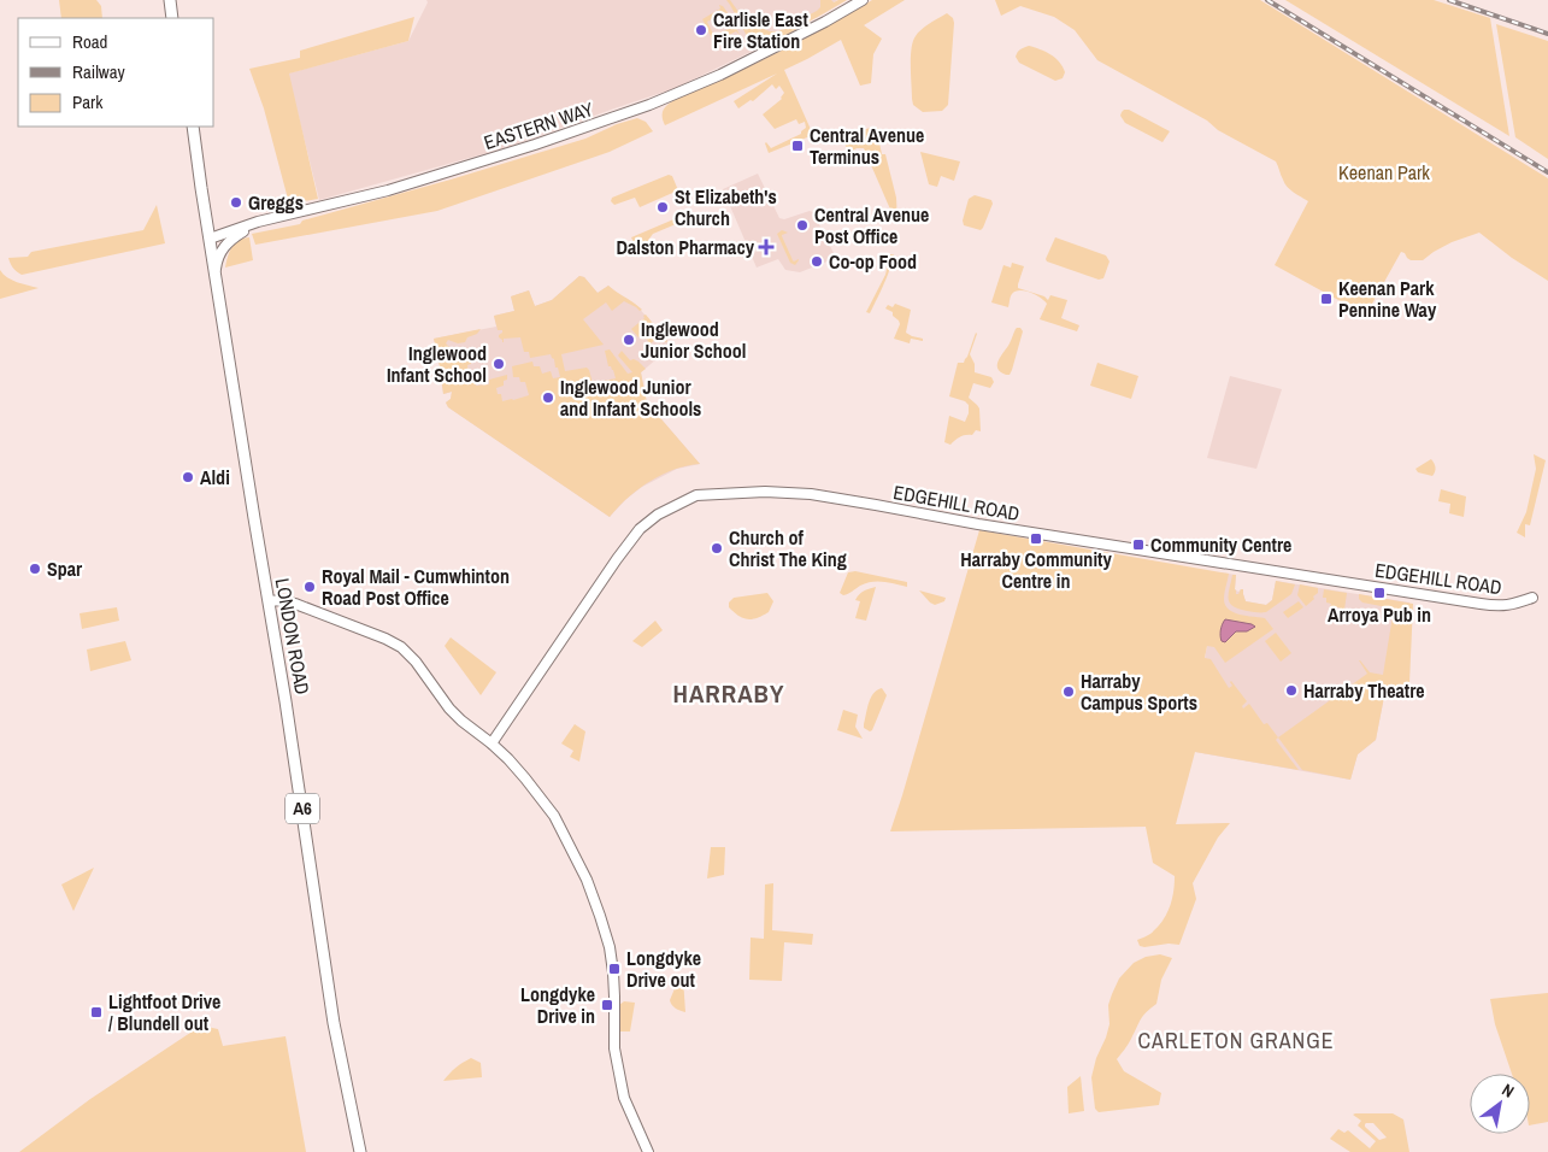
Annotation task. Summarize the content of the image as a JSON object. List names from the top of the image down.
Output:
{
  "streets": {
    "main road": ["LONDON ROAD", "A6"],
    "street": ["EASTERN WAY", "EDGEHILL ROAD"]
  },
  "crossings": [
    ["EASTERN WAY", "LONDON ROAD"]
  ],
  "districts": ["HARRABY", "CARLETON GRANGE"],
  "parks": ["Keenan Park"],
  "places": {
    "other": [
      "Carlisle East Fire Station",
      "Greggs",
      "St Elizabeth's Church",
      "Central Avenue Post Office",
      "Co-op Food",
      "Inglewood Junior School",
      "Inglewood Infant School",
      "Inglewood Junior and Infant Schools",
      "Aldi",
      "Church of Christ The King",
      "Spar",
      "Royal Mail - Cumwhinton Road Post Office",
      "Harraby Theatre",
      "Harraby Campus Sports"
    ],
    "transit": [
      "Central Avenue Terminus",
      "Keenan Park Pennine Way",
      "Harraby Community Centre in",
      "Community Centre",
      "Arroya Pub in",
      "Longdyke Drive out",
      "Longdyke Drive in",
      "Lightfoot Drive / Blundell out"
    ],
    "health": ["Dalston Pharmacy"]
  },
  "legend": ["Road", "Railway", "Park"],
  "north": "top right"
}
